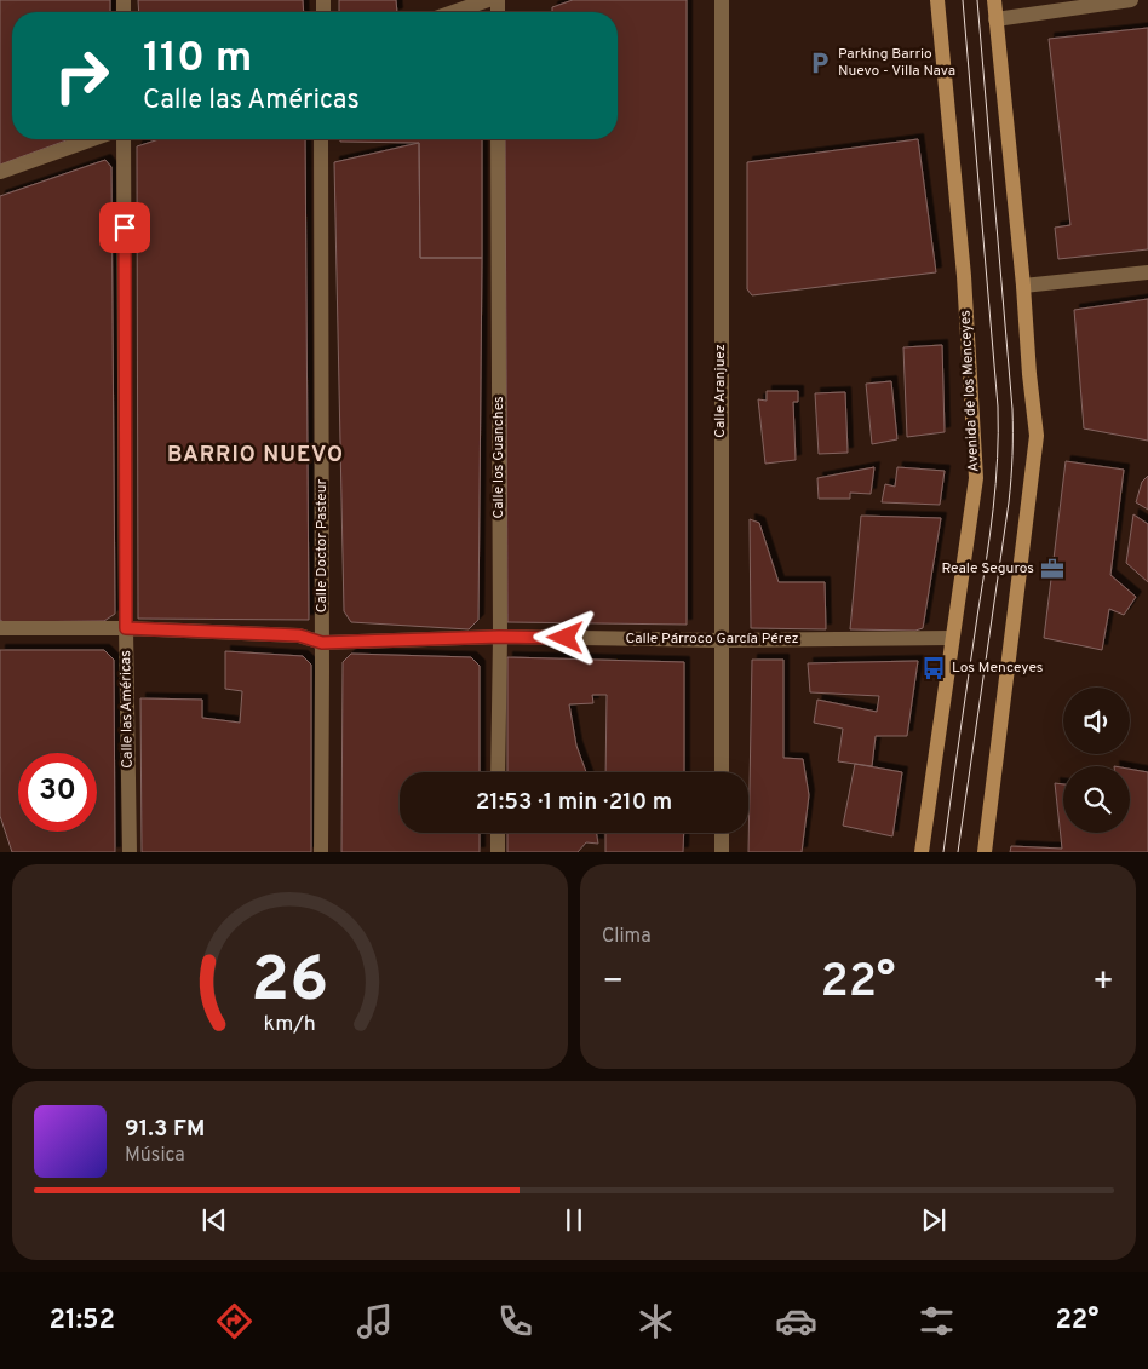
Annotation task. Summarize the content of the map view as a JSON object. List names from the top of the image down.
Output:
{
  "streets": {
    "main road": ["Avenida de los Menceyes"],
    "street": [
      "Calle Aranjuez",
      "Calle los Guanches",
      "Calle Doctor Pasteur",
      "Calle Párroco García Pérez",
      "Calle las Américas"
    ]
  },
  "crossings": [
    ["Calle Aranjuez", "Calle Párroco García Pérez"],
    ["Avenida de los Menceyes", "Calle Párroco García Pérez"],
    ["Calle los Guanches", "Calle Párroco García Pérez"],
    ["Calle Doctor Pasteur", "Calle Párroco García Pérez"],
    ["Calle Párroco García Pérez", "Calle las Américas"]
  ],
  "districts": ["BARRIO NUEVO"],
  "places": {
    "parking": ["Parking Barrio Nuevo - Villa Nava"],
    "office": ["Reale Seguros"],
    "bus stop": ["Los Menceyes"]
  },
  "page": {
    "turn": ["110 m", "Calle las Américas"],
    "limit": "30",
    "trip": "21:53 · 1 min · 210 m",
    "tile": "Clima",
    "heat": ["−", "22°", "+"],
    "song": ["91.3 FM", "Música"],
    "tabs": ["21:52", "22°"],
    "gauge": ["26", "km/h"]
  }
}
